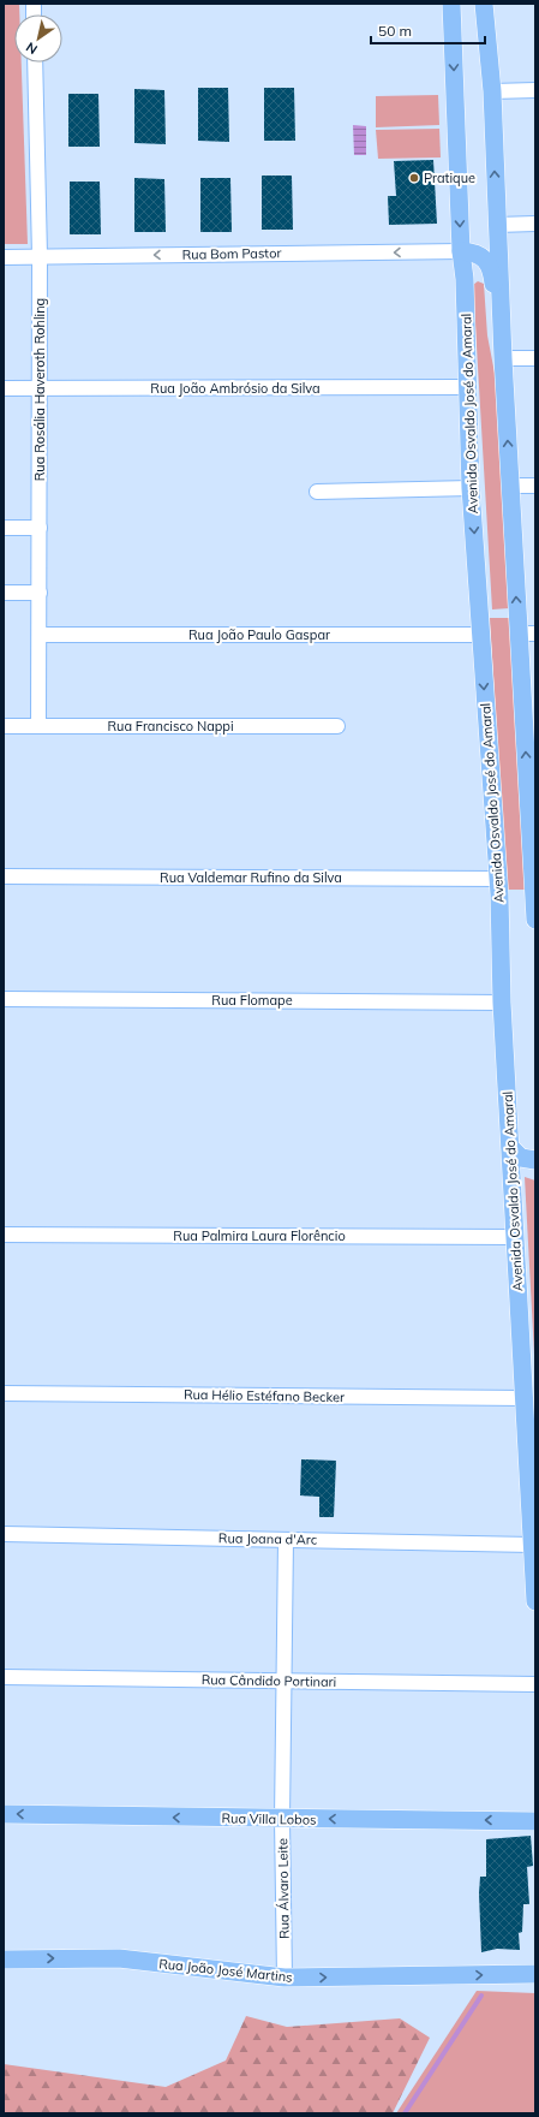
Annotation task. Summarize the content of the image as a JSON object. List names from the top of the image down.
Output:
{
  "streets": {
    "main road": ["Avenida Osvaldo José do Amaral", "Rua Villa Lobos", "Rua João José Martins"],
    "street": [
      "Rua Bom Pastor",
      "Rua João Ambrósio da Silva",
      "Rua Rosália Haveroth Rohling",
      "Rua João Paulo Gaspar",
      "Rua Francisco Nappi",
      "Rua Valdemar Rufino da Silva",
      "Rua Flomape",
      "Rua Palmira Laura Florêncio",
      "Rua Hélio Estéfano Becker",
      "Rua Joana d'Arc",
      "Rua Cândido Portinari",
      "Rua Álvaro Leite"
    ]
  },
  "crossings": [
    ["Rua Bom Pastor", "Rua Rosália Haveroth Rohling"],
    ["Rua Bom Pastor", "Avenida Osvaldo José do Amaral"],
    ["Rua João Ambrósio da Silva", "Rua Rosália Haveroth Rohling"],
    ["Rua João Ambrósio da Silva", "Avenida Osvaldo José do Amaral"],
    ["Rua Rosália Haveroth Rohling", "Rua João Paulo Gaspar"],
    ["Rua Rosália Haveroth Rohling", "Rua Francisco Nappi"],
    ["Avenida Osvaldo José do Amaral", "Rua João Paulo Gaspar"],
    ["Avenida Osvaldo José do Amaral", "Rua Valdemar Rufino da Silva"],
    ["Avenida Osvaldo José do Amaral", "Rua Flomape"],
    ["Avenida Osvaldo José do Amaral", "Rua Palmira Laura Florêncio"],
    ["Avenida Osvaldo José do Amaral", "Rua Hélio Estéfano Becker"],
    ["Avenida Osvaldo José do Amaral", "Rua Joana d'Arc"],
    ["Rua Joana d'Arc", "Rua Álvaro Leite"],
    ["Rua Cândido Portinari", "Rua Álvaro Leite"],
    ["Rua Villa Lobos", "Rua Álvaro Leite"],
    ["Rua Álvaro Leite", "Rua João José Martins"]
  ],
  "one_way": ["Rua Bom Pastor", "Rua Villa Lobos", "Rua João José Martins"],
  "places": ["Pratique"],
  "scale_bar": "50 m",
  "north": "bottom left"
}
